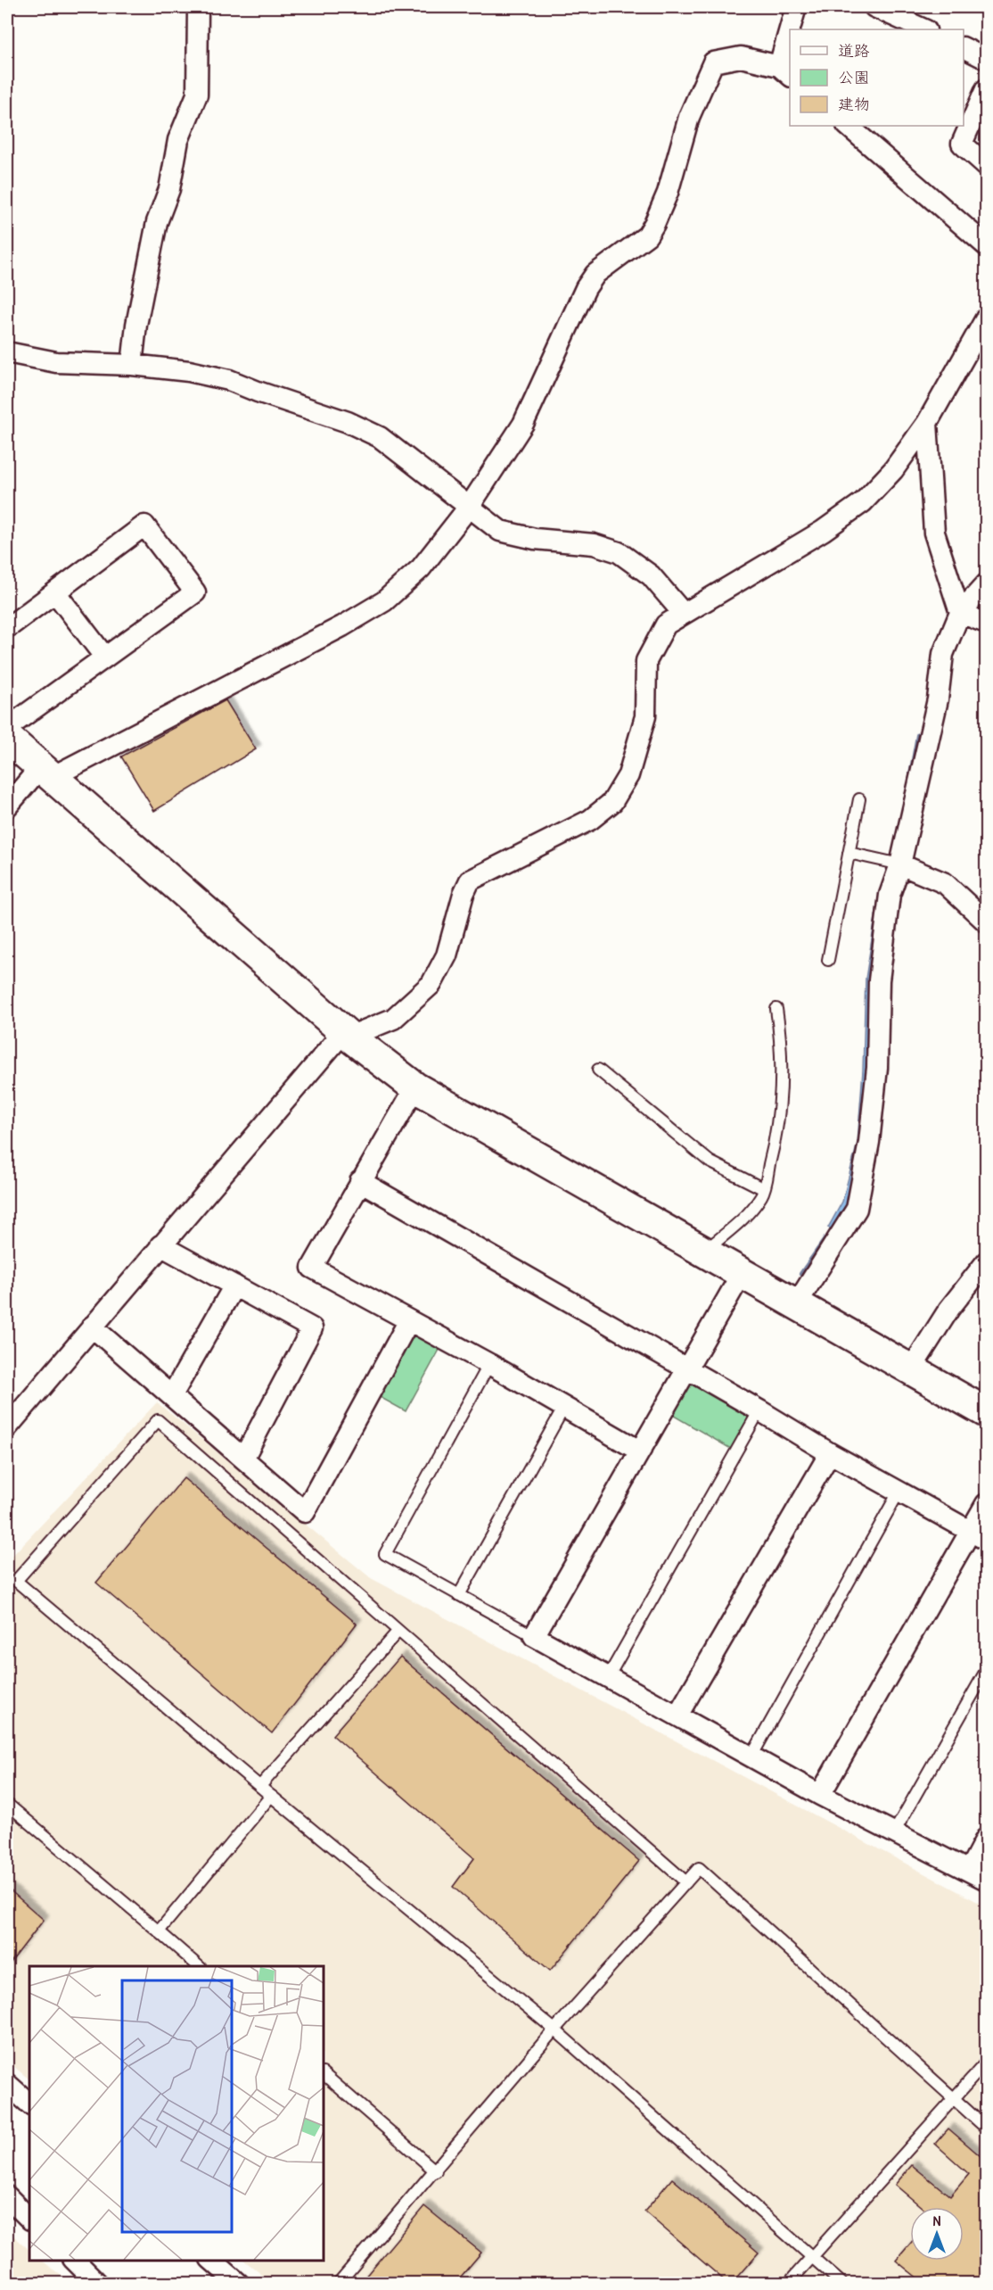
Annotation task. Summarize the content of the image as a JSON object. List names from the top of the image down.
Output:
{
  "legend": ["道路", "公園", "建物"],
  "north": "top"
}
